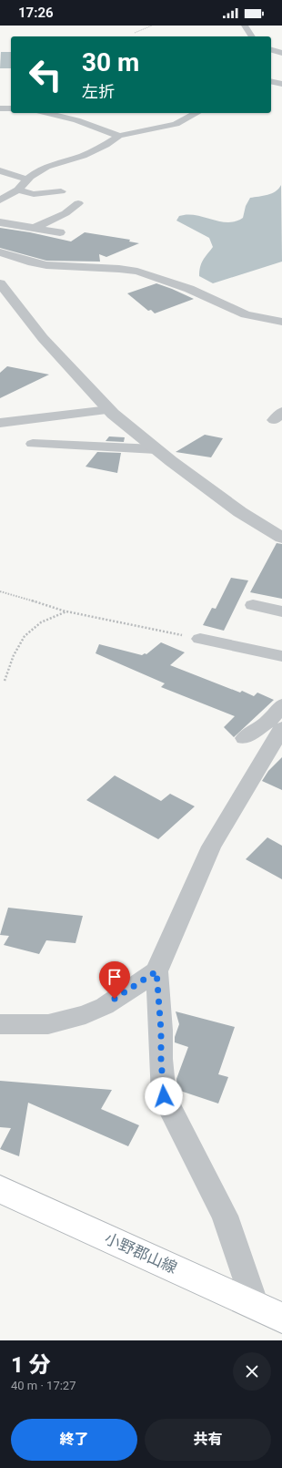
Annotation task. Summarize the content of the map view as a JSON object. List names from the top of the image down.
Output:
{
  "streets": {
    "main road": ["小野郡山線"]
  },
  "page": {
    "status": "17:26",
    "turn": ["30 m", "左折"],
    "heading": ["1 分", "40 m · 17:27"],
    "buttons": ["終了", "共有"]
  }
}
